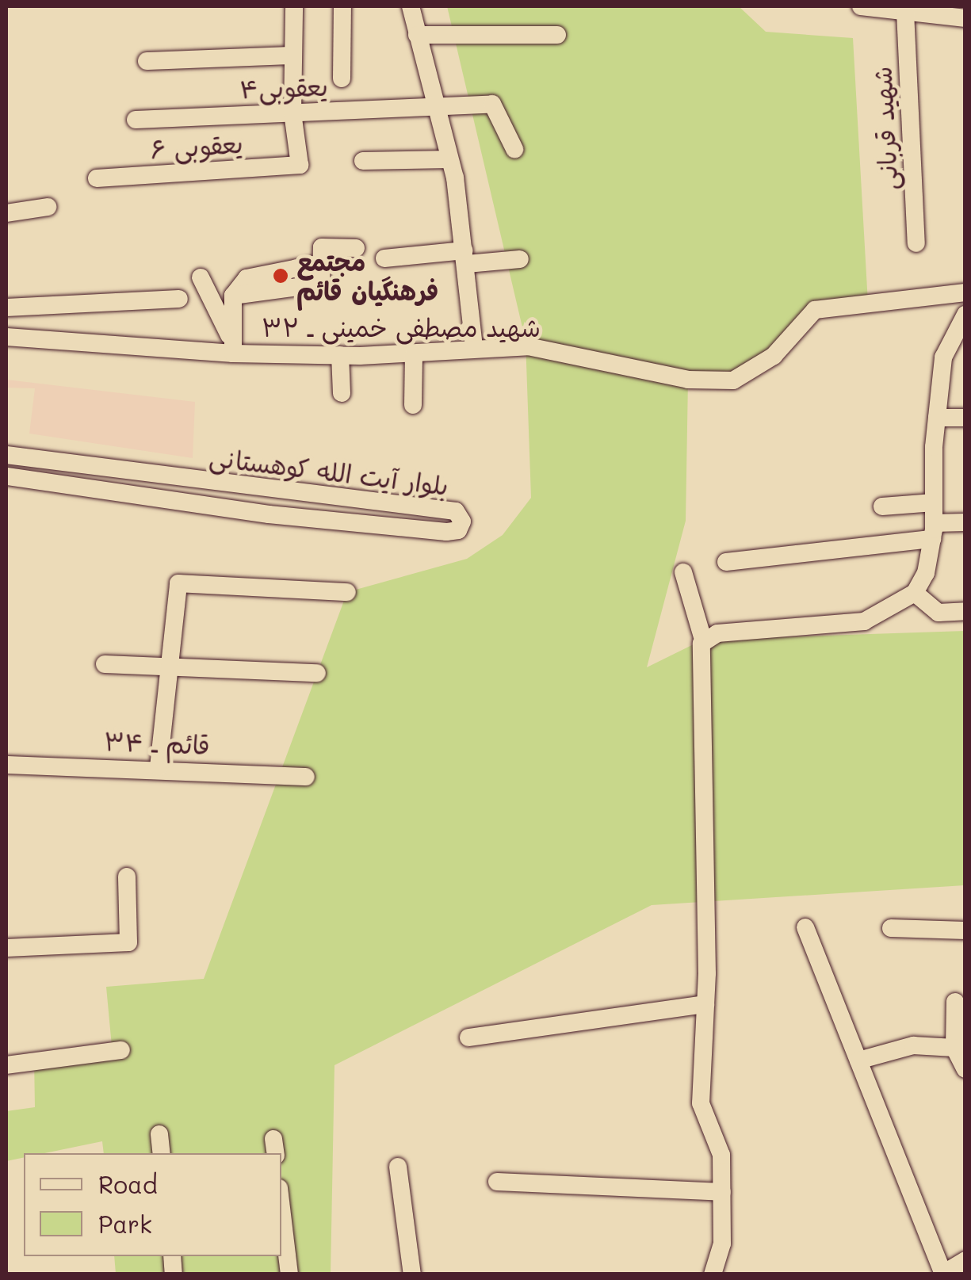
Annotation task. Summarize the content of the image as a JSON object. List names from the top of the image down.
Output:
{
  "streets": {
    "street": [
      "یعقوبی۴",
      "شهید قربانی",
      "یعقوبی ۶",
      "شهید مصطفی خمینی ـ ۳۲",
      "بلوار آیت الله کوهستانی",
      "قائم ـ ۳۴"
    ]
  },
  "crossings": [
    ["یعقوبی۴", "یعقوبی ۶"]
  ],
  "places": ["مجتمع فرهنگیان قائم"],
  "legend": ["Road", "Park"]
}
